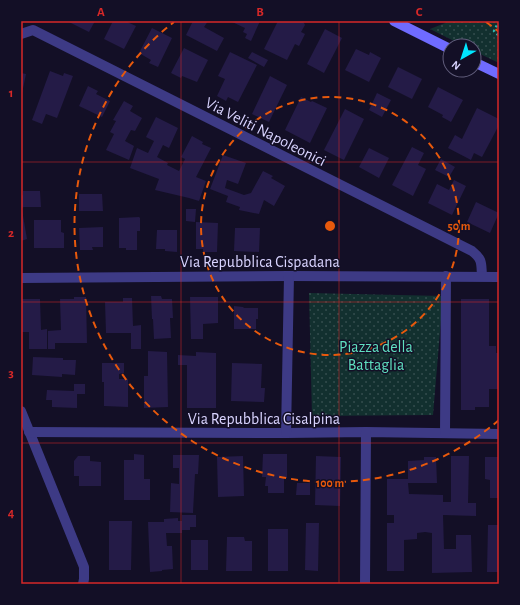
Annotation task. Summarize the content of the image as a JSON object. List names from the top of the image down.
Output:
{
  "streets": {
    "street": ["Via Veliti Napoleonici", "Via Repubblica Cispadana", "Via Repubblica Cisalpina"]
  },
  "crossings": [
    ["Via Veliti Napoleonici", "Via Repubblica Cispadana"]
  ],
  "parks": ["Piazza della Battaglia"],
  "north": "bottom left",
  "grid": {
    "columns": ["A", "B", "C"],
    "rows": [
      "1",
      "2",
      "3",
      "4"
    ]
  },
  "rings": ["50 m", "100 m"]
}
